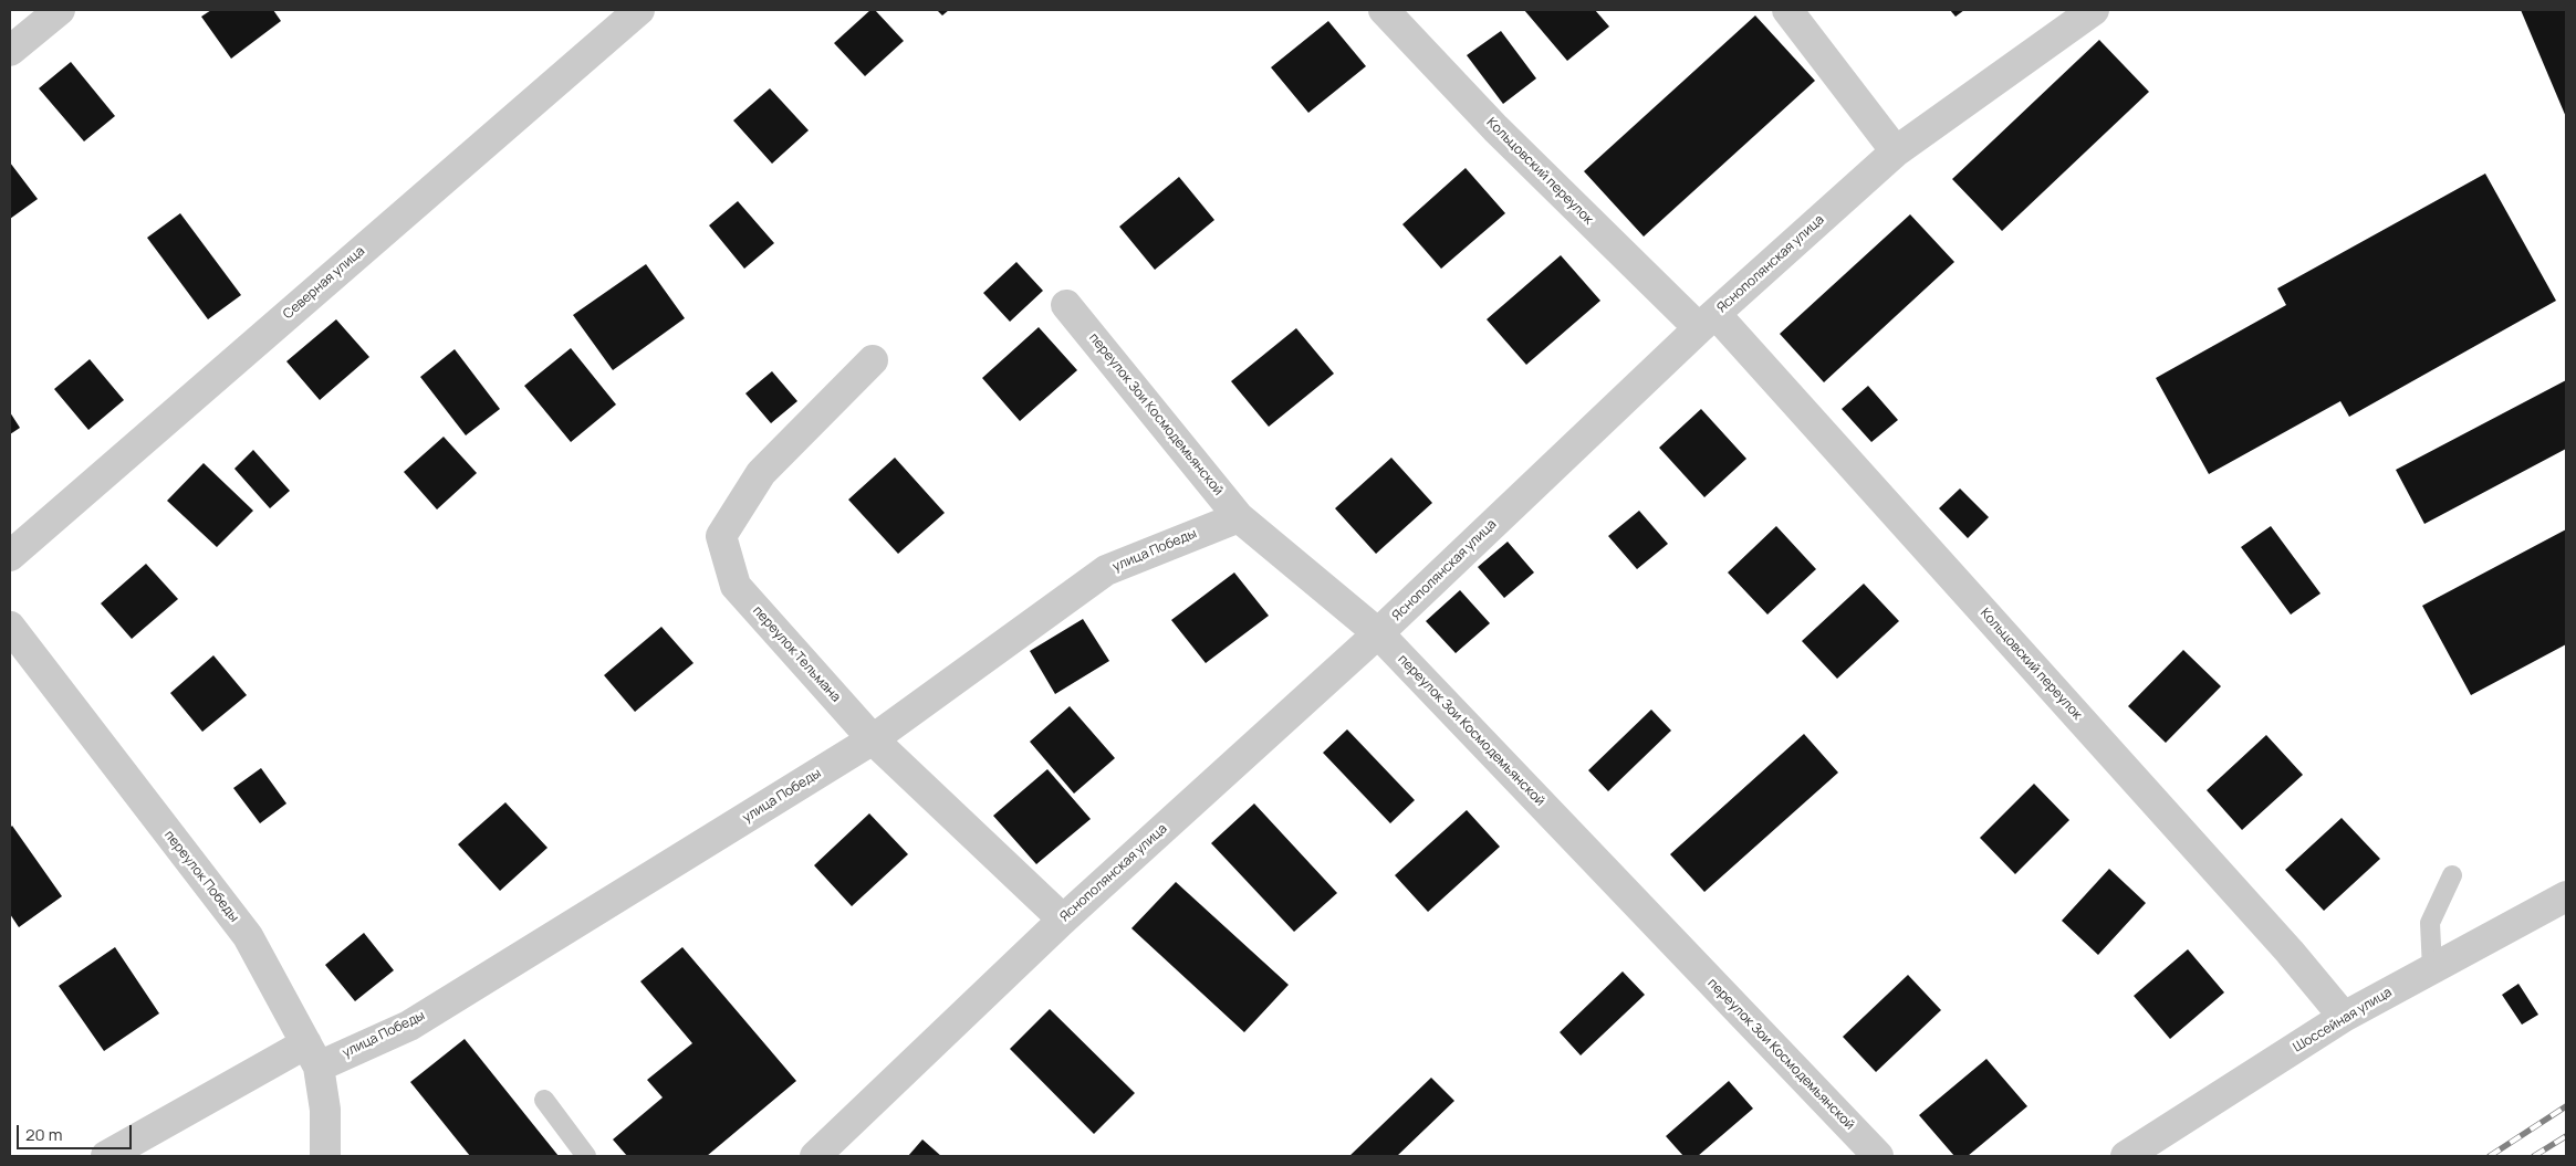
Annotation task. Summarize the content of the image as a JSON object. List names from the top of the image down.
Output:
{
  "streets": {
    "street": [
      "Кольцовский переулок",
      "Яснополянская улица",
      "Северная улица",
      "переулок Зои Космодемьянской",
      "улица Победы",
      "переулок Тельмана",
      "переулок Победы",
      "Шоссейная улица"
    ]
  },
  "crossings": [
    ["Кольцовский переулок", "Яснополянская улица"],
    ["Кольцовский переулок", "Шоссейная улица"],
    ["Яснополянская улица", "переулок Зои Космодемьянской"],
    ["Яснополянская улица", "переулок Тельмана"],
    ["переулок Зои Космодемьянской", "улица Победы"],
    ["улица Победы", "переулок Тельмана"],
    ["улица Победы", "переулок Победы"]
  ],
  "scale_bar": "20 m"
}
